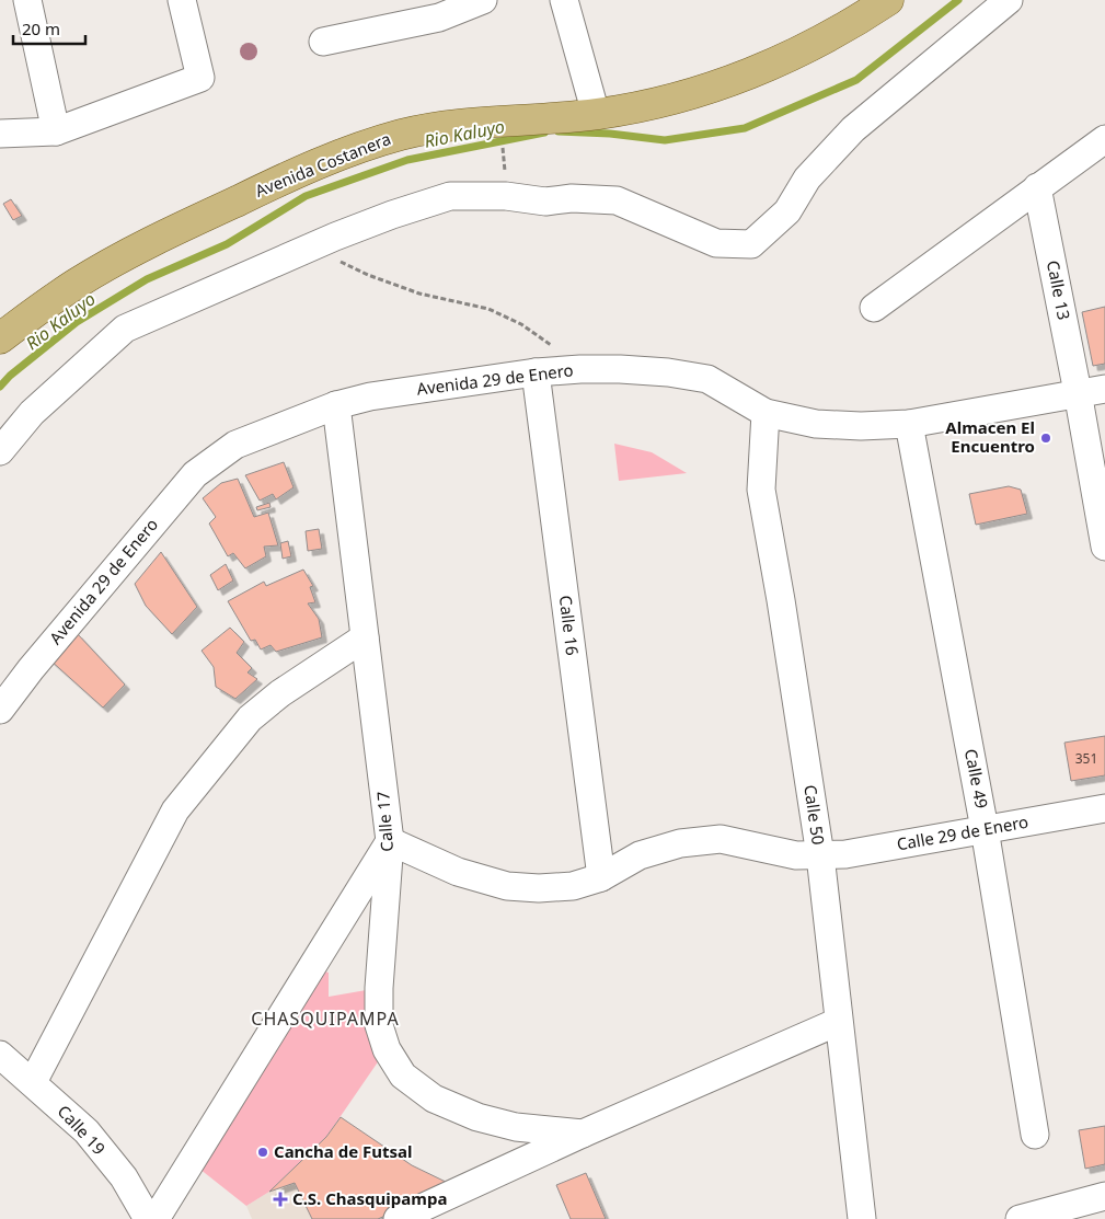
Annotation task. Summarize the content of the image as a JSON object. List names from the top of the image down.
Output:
{
  "streets": {
    "main road": ["Avenida Costanera"],
    "street": [
      "Calle 13",
      "Avenida 29 de Enero",
      "Calle 16",
      "Calle 49",
      "Calle 50",
      "Calle 17",
      "Calle 29 de Enero",
      "Calle 19"
    ]
  },
  "crossings": [
    ["Calle 13", "Avenida 29 de Enero"],
    ["Avenida 29 de Enero", "Calle 16"],
    ["Avenida 29 de Enero", "Calle 49"],
    ["Avenida 29 de Enero", "Calle 50"],
    ["Avenida 29 de Enero", "Calle 17"],
    ["Calle 16", "Calle 29 de Enero"],
    ["Calle 49", "Calle 29 de Enero"],
    ["Calle 50", "Calle 29 de Enero"],
    ["Calle 17", "Calle 29 de Enero"]
  ],
  "districts": ["CHASQUIPAMPA"],
  "water": ["Rio Kaluyo"],
  "places": {
    "other": ["Almacen El Encuentro", "Cancha de Futsal"],
    "health": ["C.S. Chasquipampa"]
  },
  "house_numbers": ["351"],
  "scale_bar": "20 m"
}
